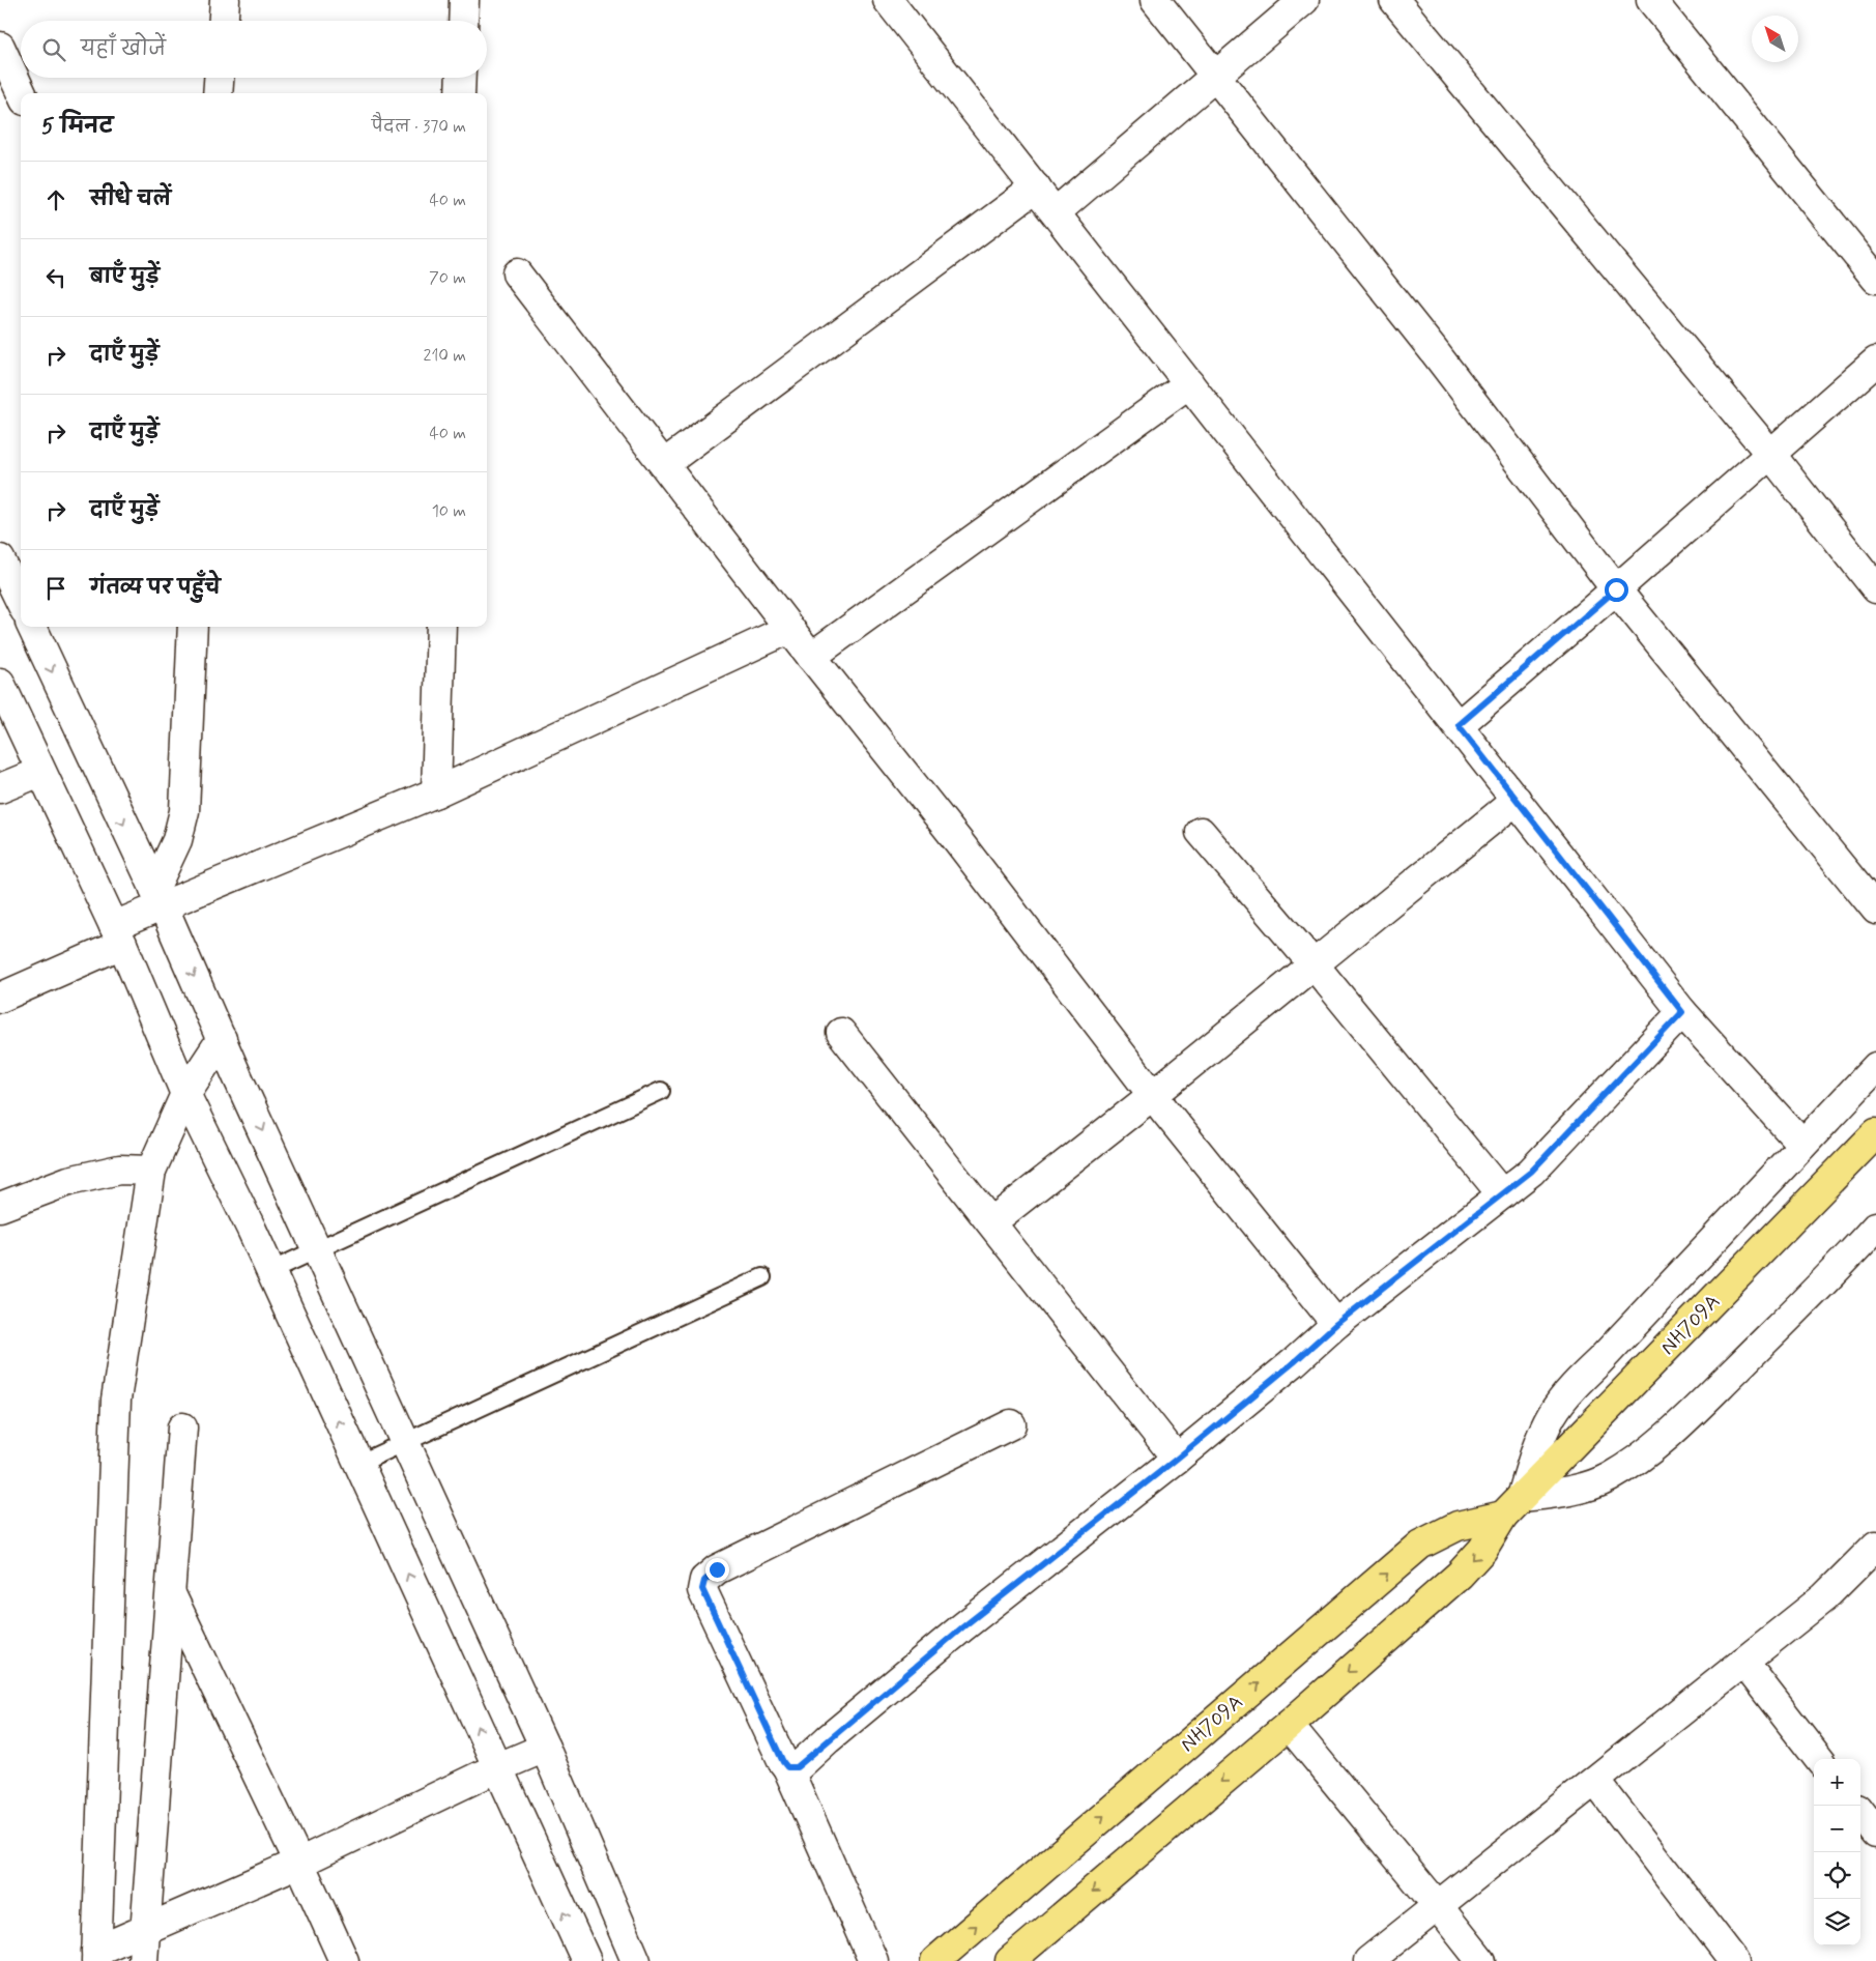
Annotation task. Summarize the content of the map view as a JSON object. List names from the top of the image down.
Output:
{
  "streets": {
    "highway": ["NH709A"]
  },
  "north": "top left",
  "page": {
    "search": "यहाँ खोजें",
    "heading": ["5 मिनट", "पैदल · 370 m"],
    "list": [
      ["सीधे चलें", "40 m"],
      ["बाएँ मुड़ें", "70 m"],
      ["दाएँ मुड़ें", "210 m"],
      ["दाएँ मुड़ें", "40 m"],
      ["दाएँ मुड़ें", "10 m"],
      "गंतव्य पर पहुँचे"
    ],
    "map_buttons": ["+", "−"]
  }
}
